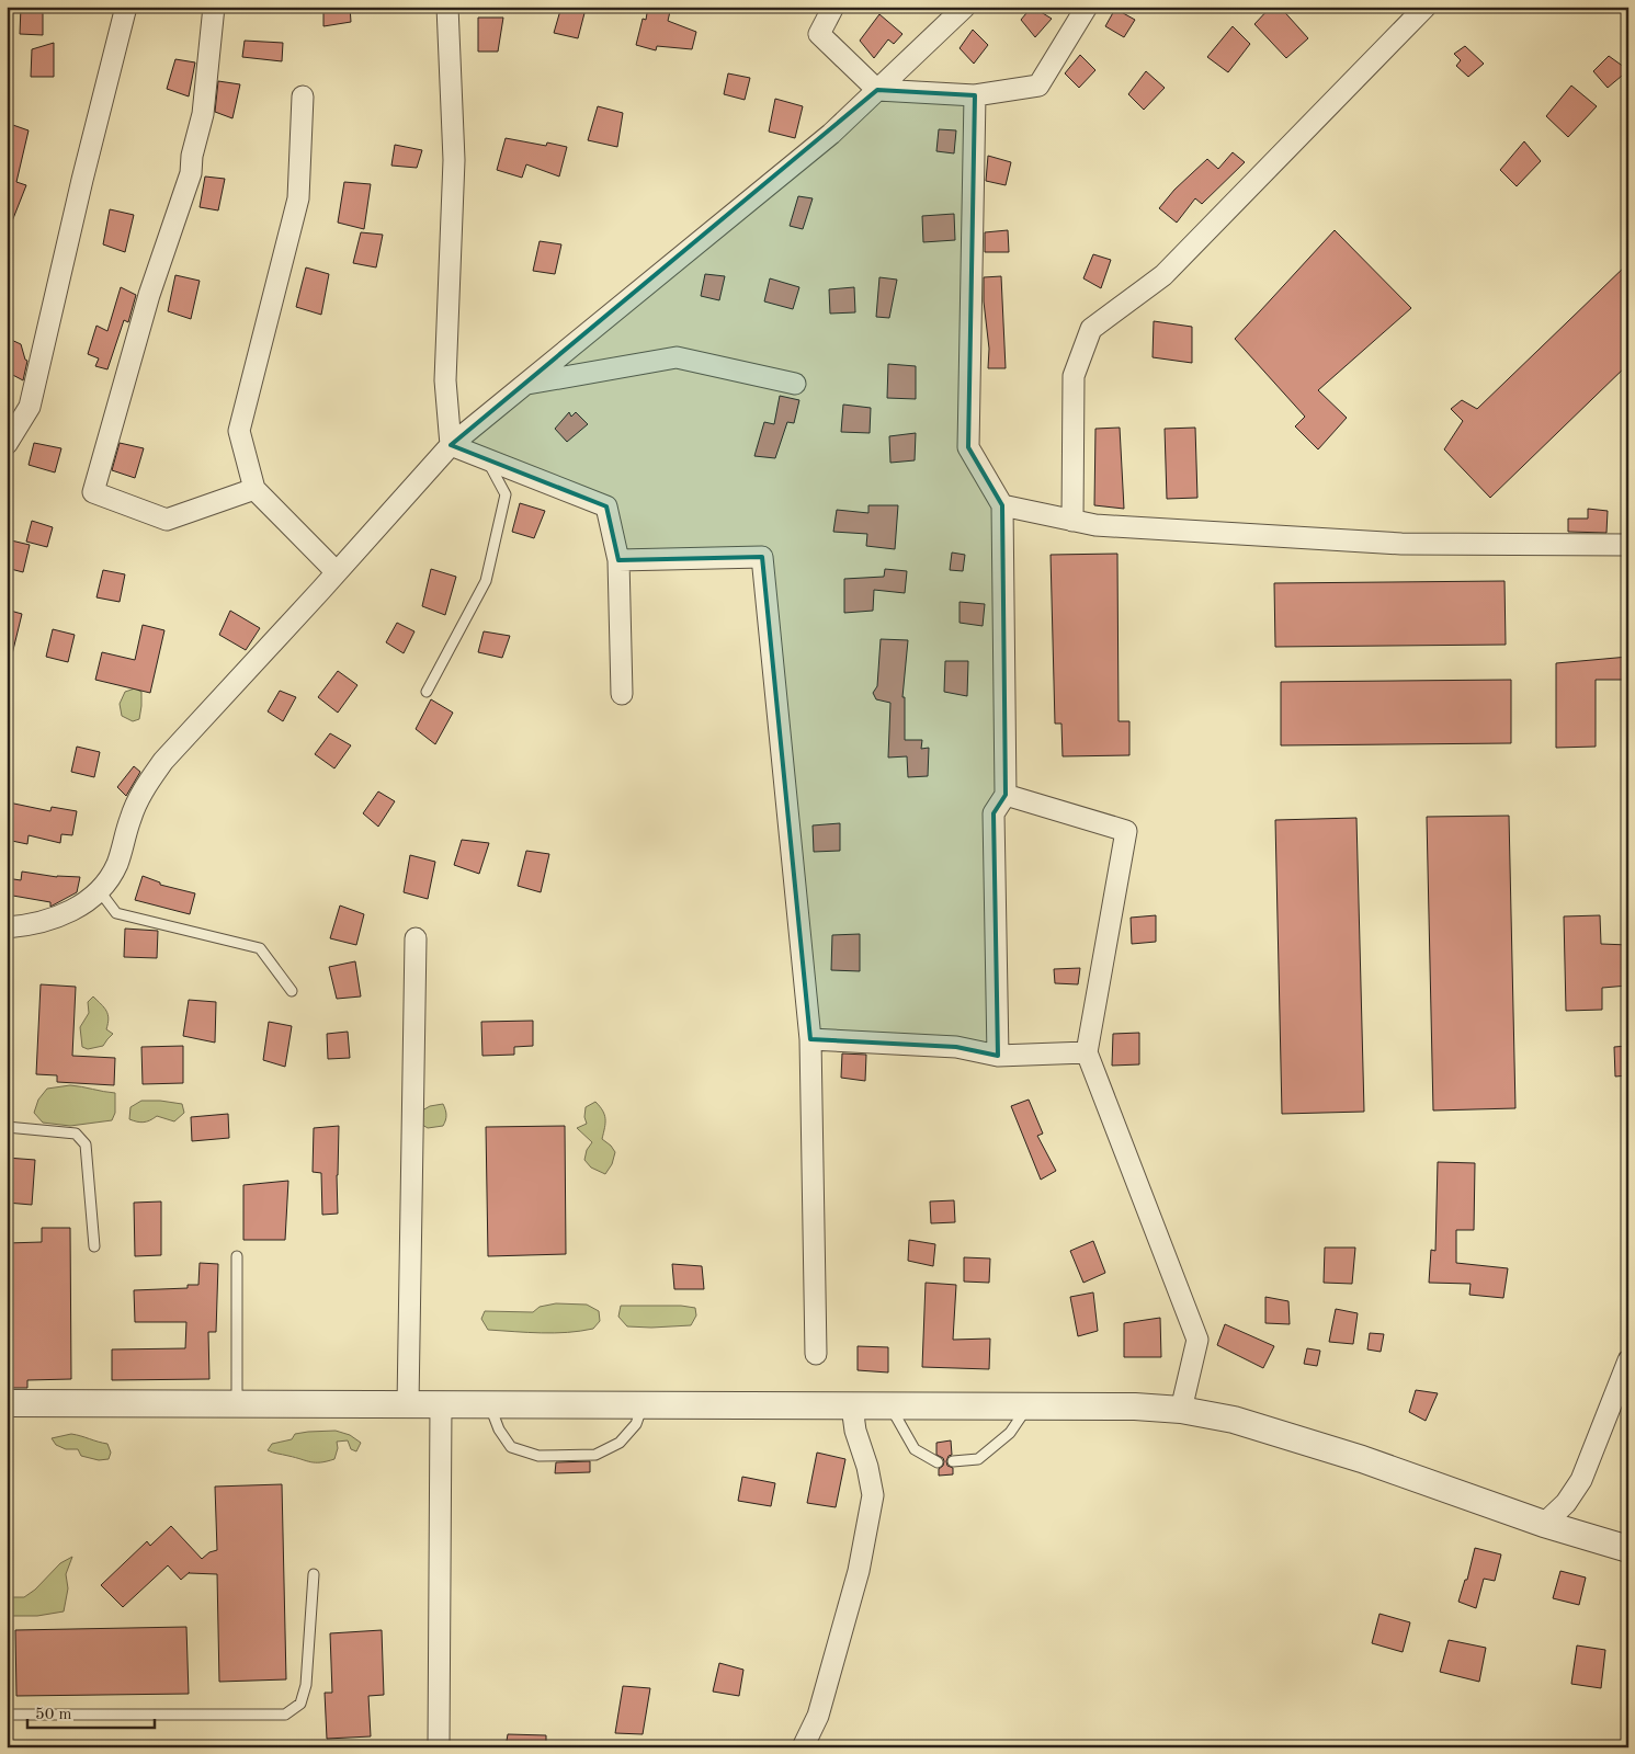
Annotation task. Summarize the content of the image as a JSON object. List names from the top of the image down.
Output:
{
  "scale_bar": "50 m"
}
